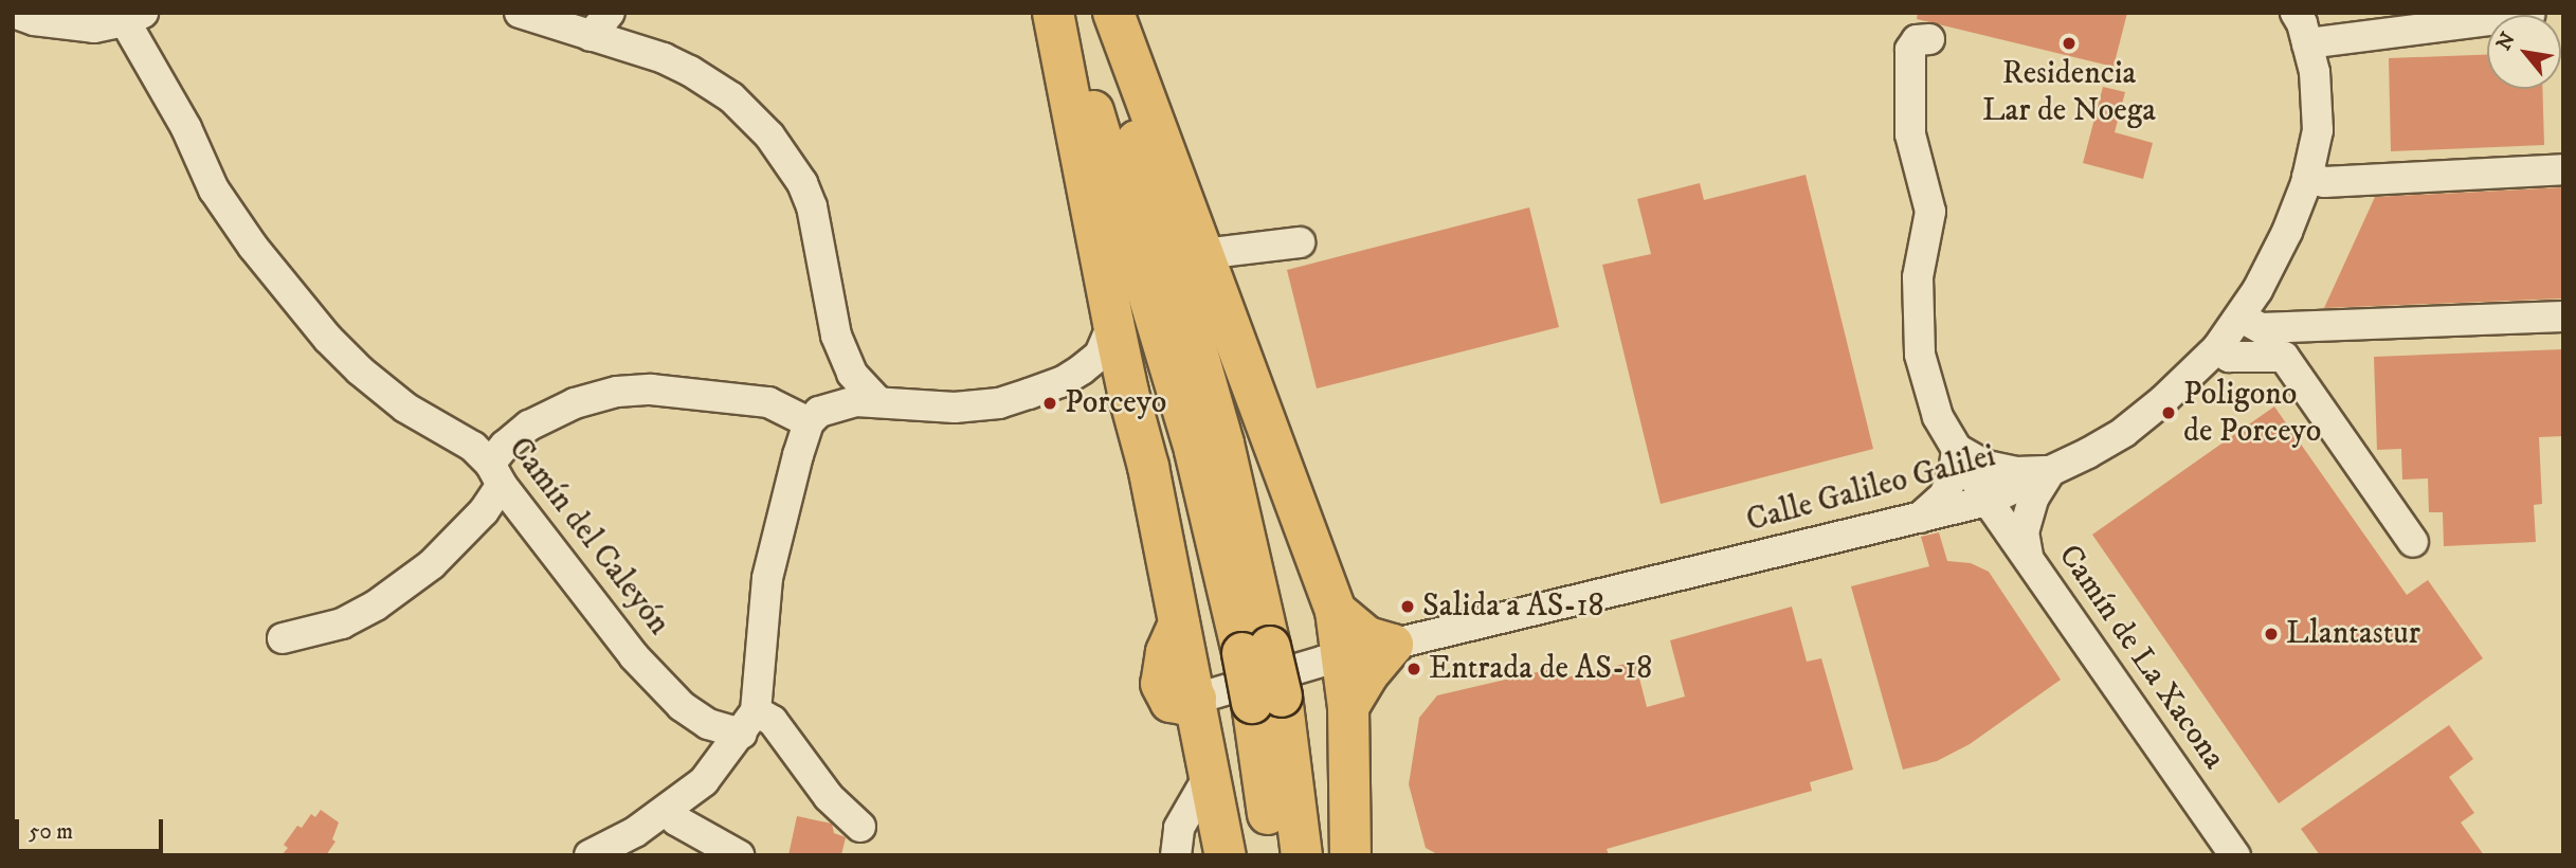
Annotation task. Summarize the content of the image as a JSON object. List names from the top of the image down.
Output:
{
  "streets": {
    "street": ["Calle Galileo Galilei", "Camín del Caleyón", "Camín de La Xacona"]
  },
  "crossings": [
    ["Calle Galileo Galilei", "Camín de La Xacona"]
  ],
  "places": [
    "Residencia Lar de Noega",
    "Porceyo",
    "Poligono de Porceyo",
    "Salida a AS-18",
    "Llantastur",
    "Entrada de AS-18"
  ],
  "scale_bar": "50 m",
  "north": "top left"
}
